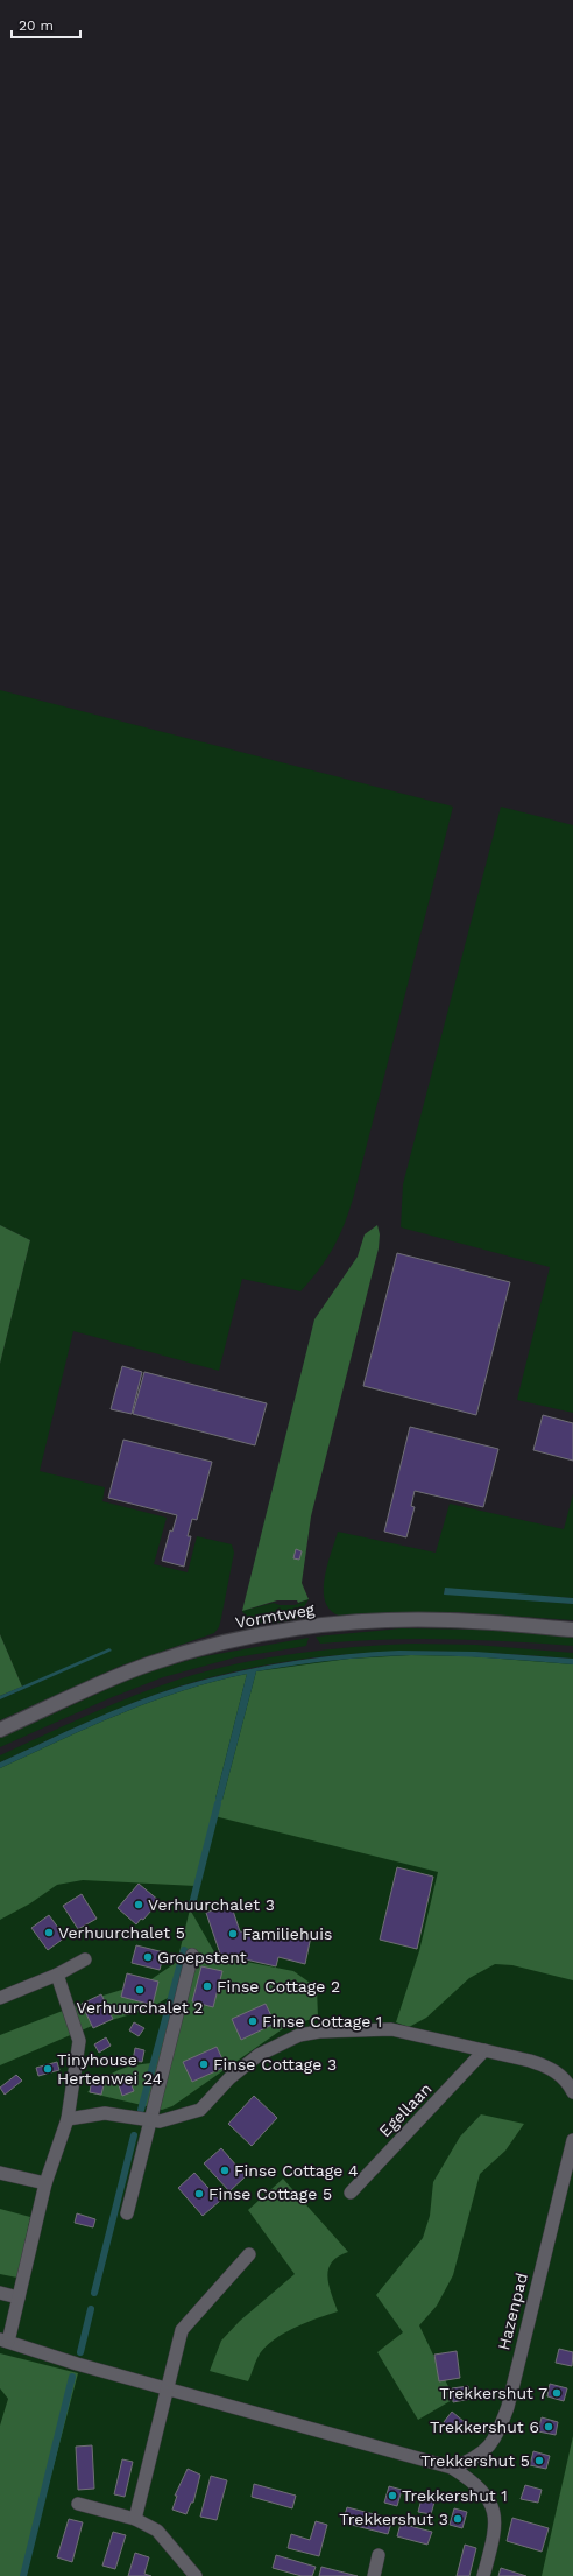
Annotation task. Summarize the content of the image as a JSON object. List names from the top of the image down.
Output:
{
  "streets": {
    "street": ["Vormtweg"],
    "lane": ["Egellaan", "Hazenpad"]
  },
  "places": [
    "Verhuurchalet 3",
    "Verhuurchalet 5",
    "Familiehuis",
    "Groepstent",
    "Finse Cottage 2",
    "Verhuurchalet 2",
    "Finse Cottage 1",
    "Finse Cottage 3",
    "Tinyhouse Hertenwei 24",
    "Finse Cottage 4",
    "Finse Cottage 5",
    "Trekkershut 7",
    "Trekkershut 6",
    "Trekkershut 5",
    "Trekkershut 1",
    "Trekkershut 3"
  ],
  "scale_bar": "20 m"
}
